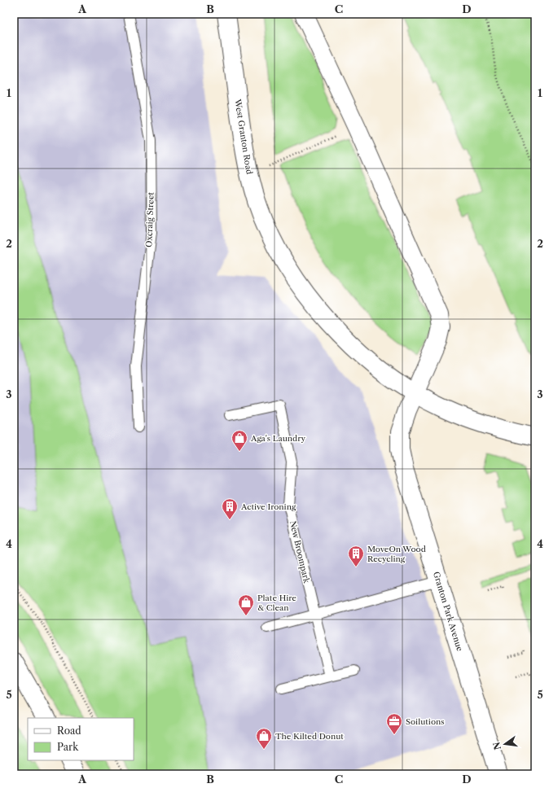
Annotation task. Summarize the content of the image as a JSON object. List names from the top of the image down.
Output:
{
  "streets": {
    "street": ["West Granton Road", "Granton Park Avenue"],
    "lane": ["Oxcraig Street", "New Broompark"]
  },
  "crossings": [
    ["West Granton Road", "Granton Park Avenue"]
  ],
  "places": {
    "shop": ["Aga's Laundry", "Plate Hire & Clean", "The Kilted Donut"],
    "building": ["Active Ironing", "MoveOn Wood Recycling"],
    "office": ["Soilutions"]
  },
  "legend": ["Road", "Park"],
  "north": "left",
  "grid": {
    "columns": [
      "A",
      "B",
      "C",
      "D"
    ],
    "rows": [
      "1",
      "2",
      "3",
      "4",
      "5"
    ]
  }
}
